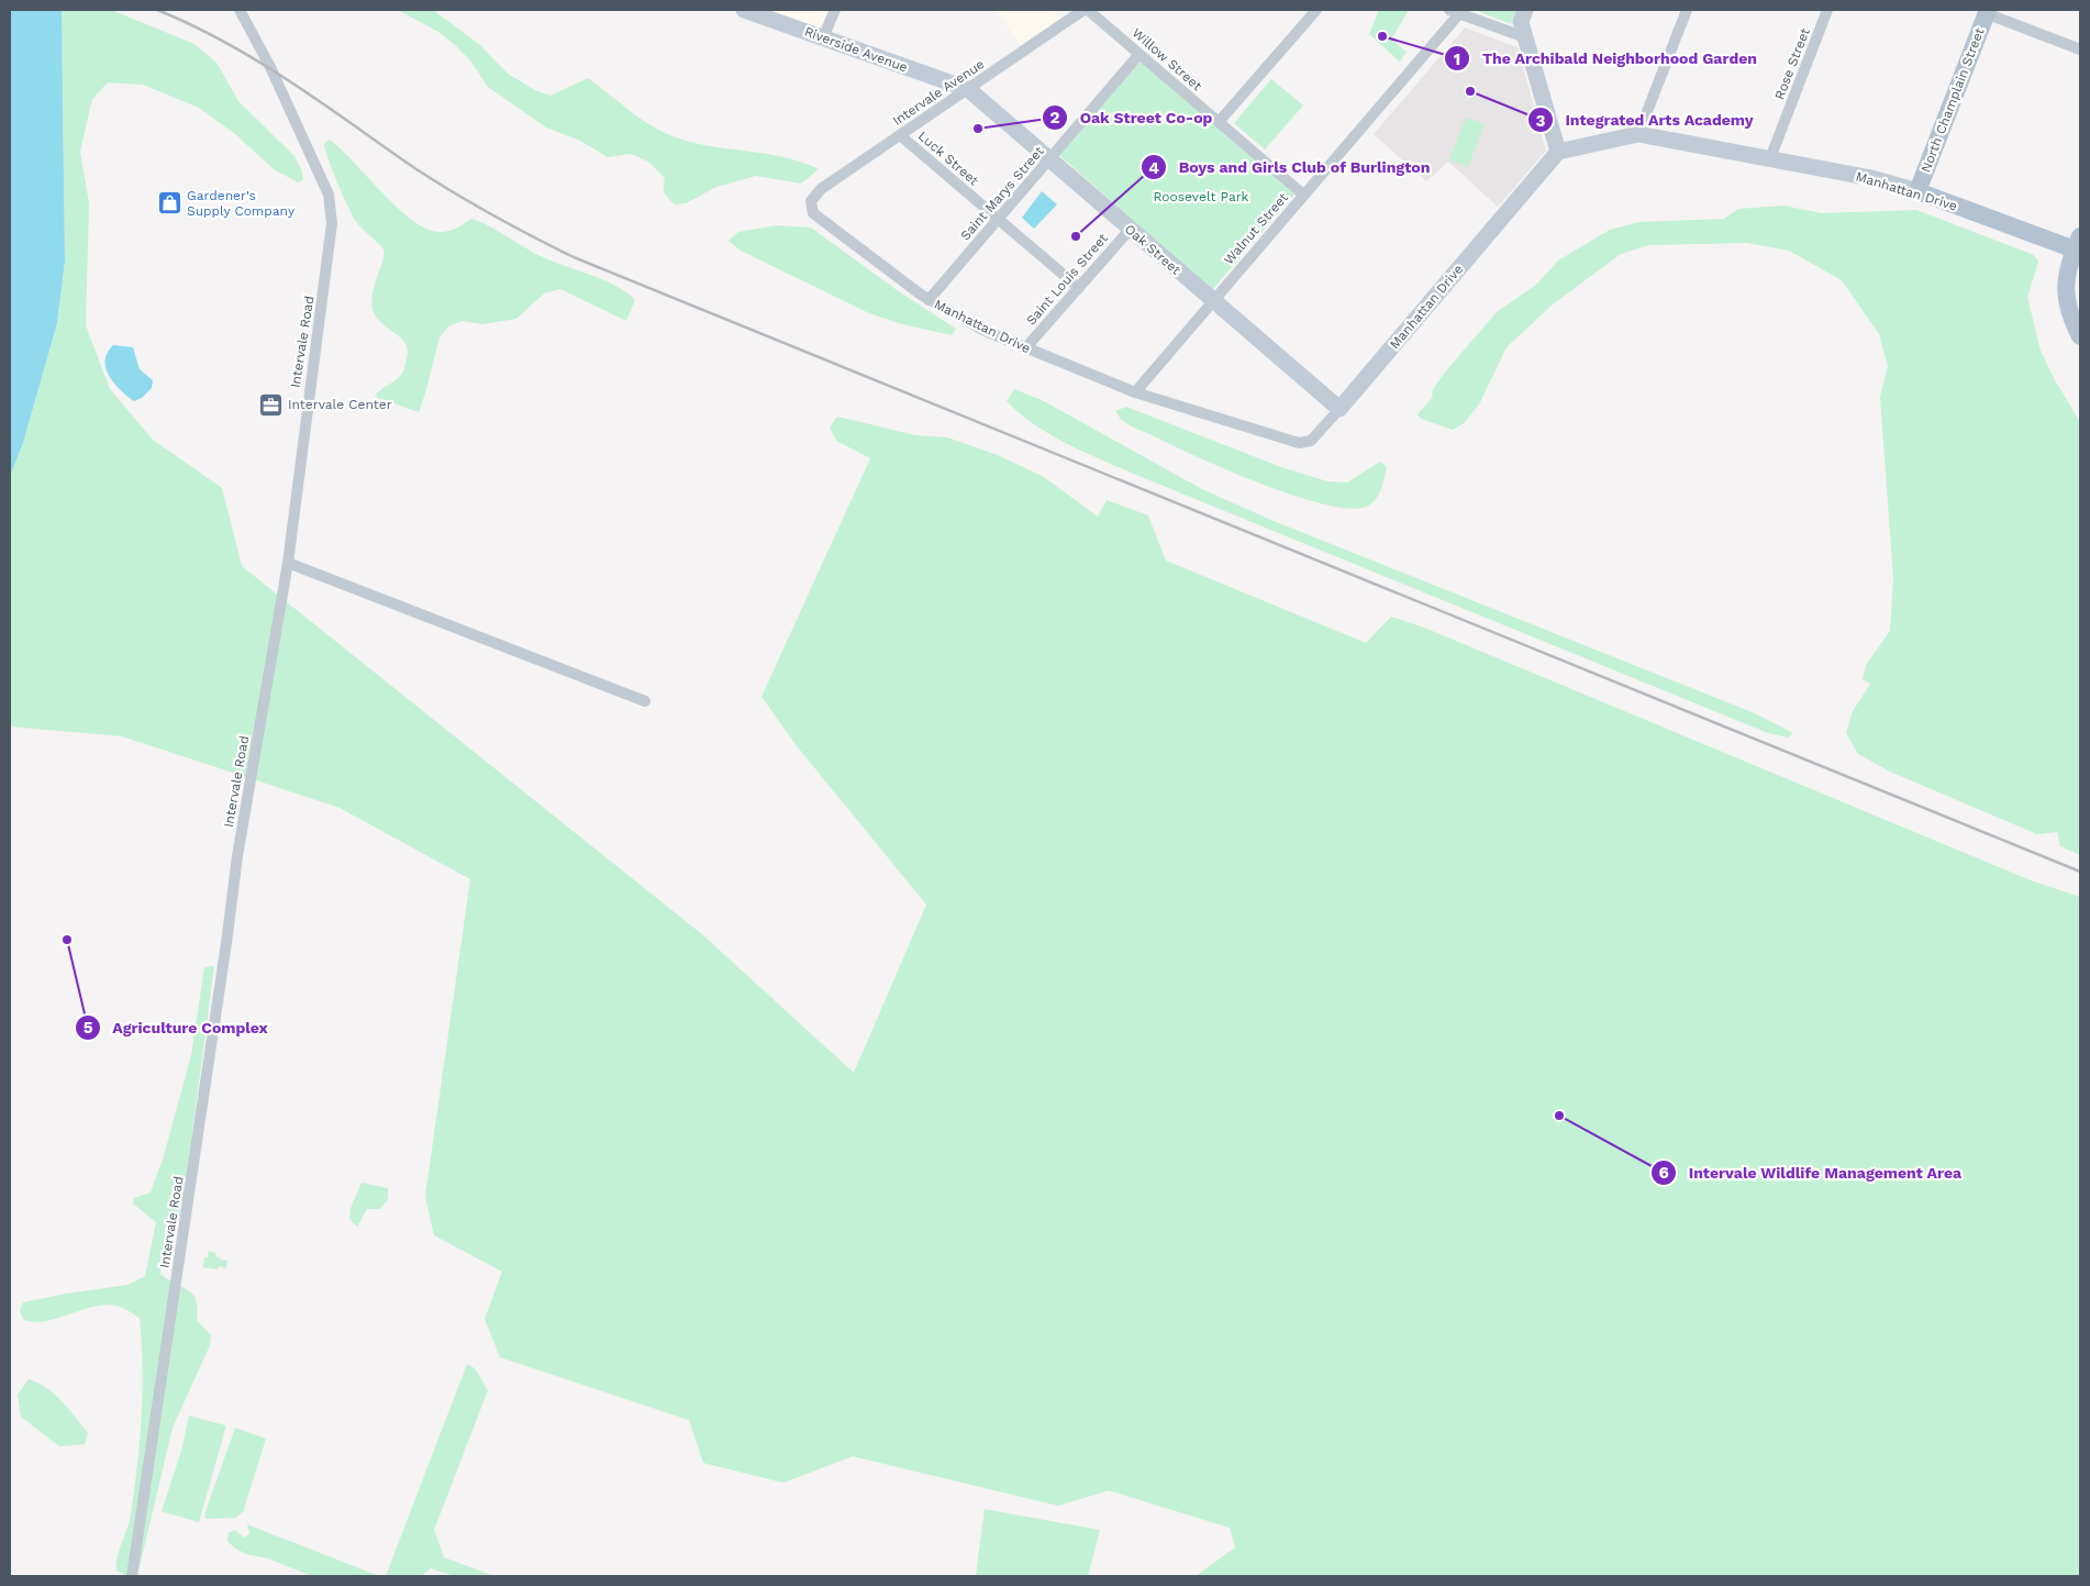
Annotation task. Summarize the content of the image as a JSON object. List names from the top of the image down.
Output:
{
  "streets": {
    "main road": ["North Champlain Street", "Manhattan Drive"],
    "street": [
      "Riverside Avenue",
      "Willow Street",
      "Rose Street",
      "Intervale Avenue",
      "Luck Street",
      "Saint Marys Street",
      "Walnut Street",
      "Oak Street",
      "Saint Louis Street",
      "Intervale Road"
    ]
  },
  "crossings": [
    ["Riverside Avenue", "Intervale Avenue"],
    ["Riverside Avenue", "Oak Street"],
    ["Willow Street", "Saint Marys Street"],
    ["Willow Street", "Walnut Street"],
    ["Rose Street", "Manhattan Drive"],
    ["Intervale Avenue", "Luck Street"],
    ["Intervale Avenue", "Manhattan Drive"],
    ["Intervale Avenue", "Oak Street"],
    ["North Champlain Street", "Manhattan Drive"],
    ["Luck Street", "Saint Marys Street"],
    ["Luck Street", "Saint Louis Street"],
    ["Manhattan Drive", "Saint Marys Street"],
    ["Manhattan Drive", "Walnut Street"],
    ["Manhattan Drive", "Oak Street"],
    ["Manhattan Drive", "Saint Louis Street"],
    ["Saint Marys Street", "Oak Street"],
    ["Walnut Street", "Oak Street"],
    ["Oak Street", "Saint Louis Street"]
  ],
  "parks": ["Roosevelt Park"],
  "places": {
    "other": [
      "The Archibald Neighborhood Garden",
      "Integrated Arts Academy",
      "Oak Street Co-op",
      "Boys and Girls Club of Burlington",
      "Agriculture Complex",
      "Intervale Wildlife Management Area"
    ],
    "shop": ["Gardener's Supply Company"],
    "office": ["Intervale Center"]
  }
}
